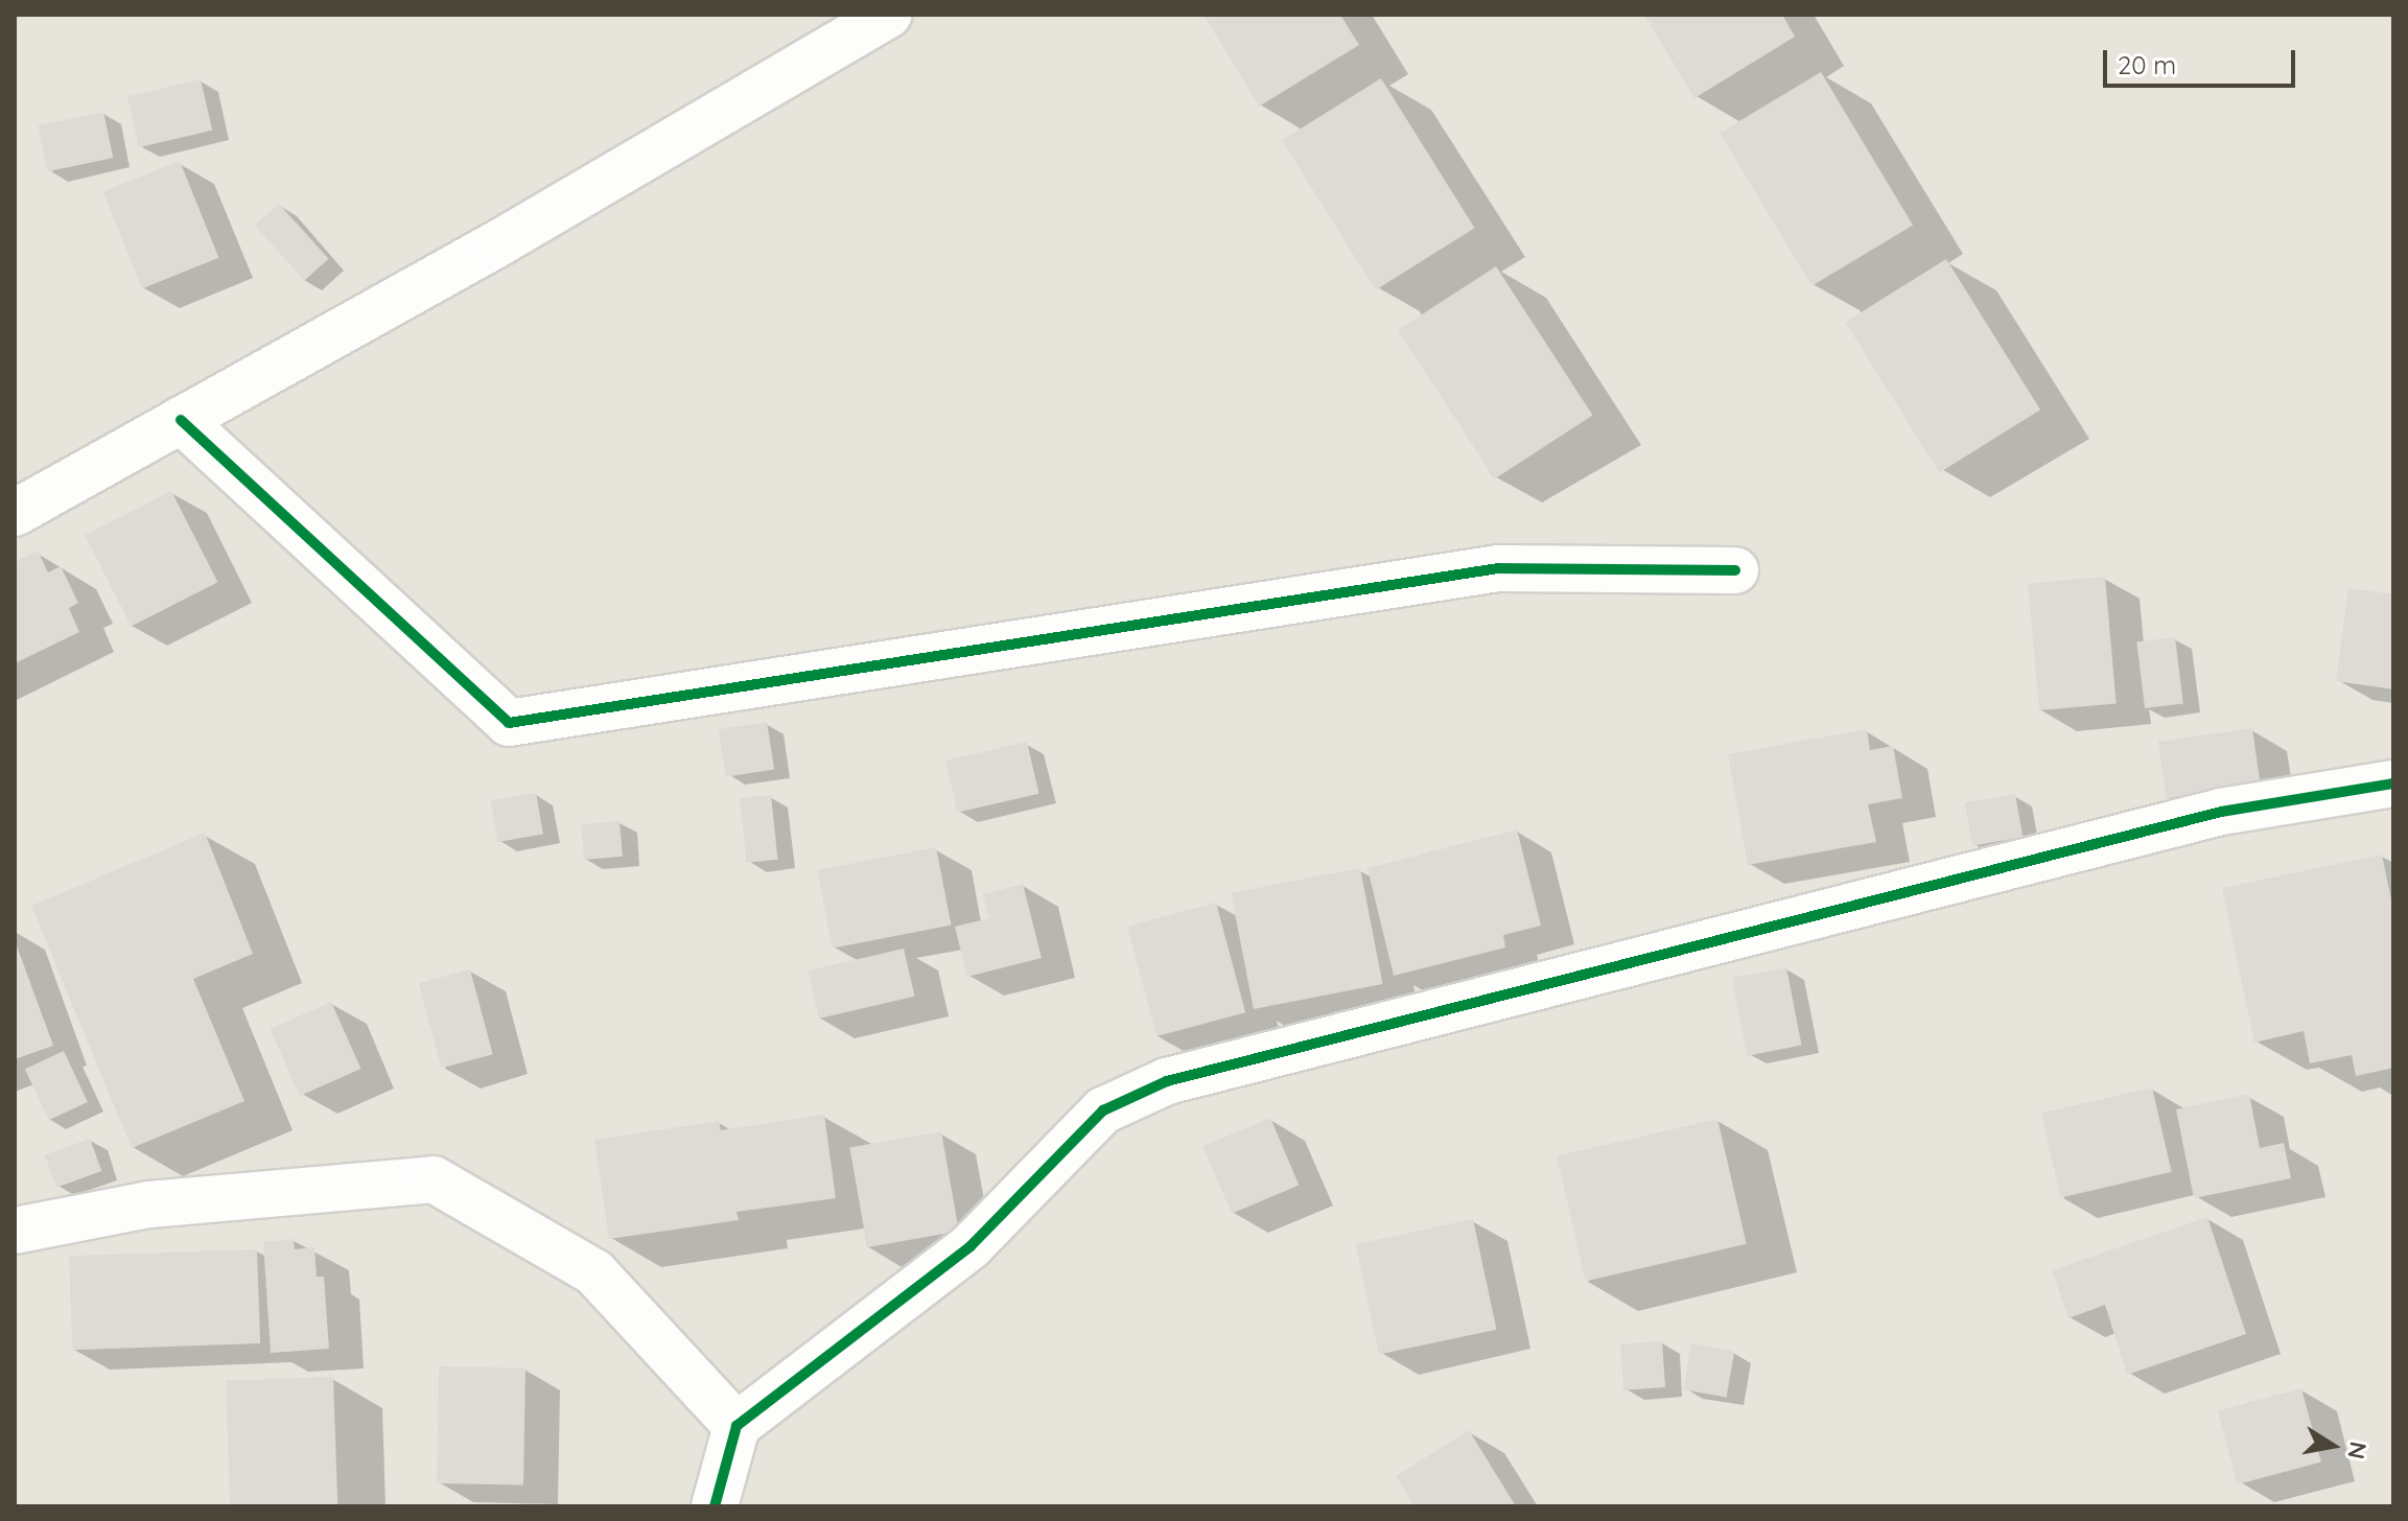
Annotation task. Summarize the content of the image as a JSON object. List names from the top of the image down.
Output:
{
  "scale_bar": "20 m",
  "north": "right"
}
